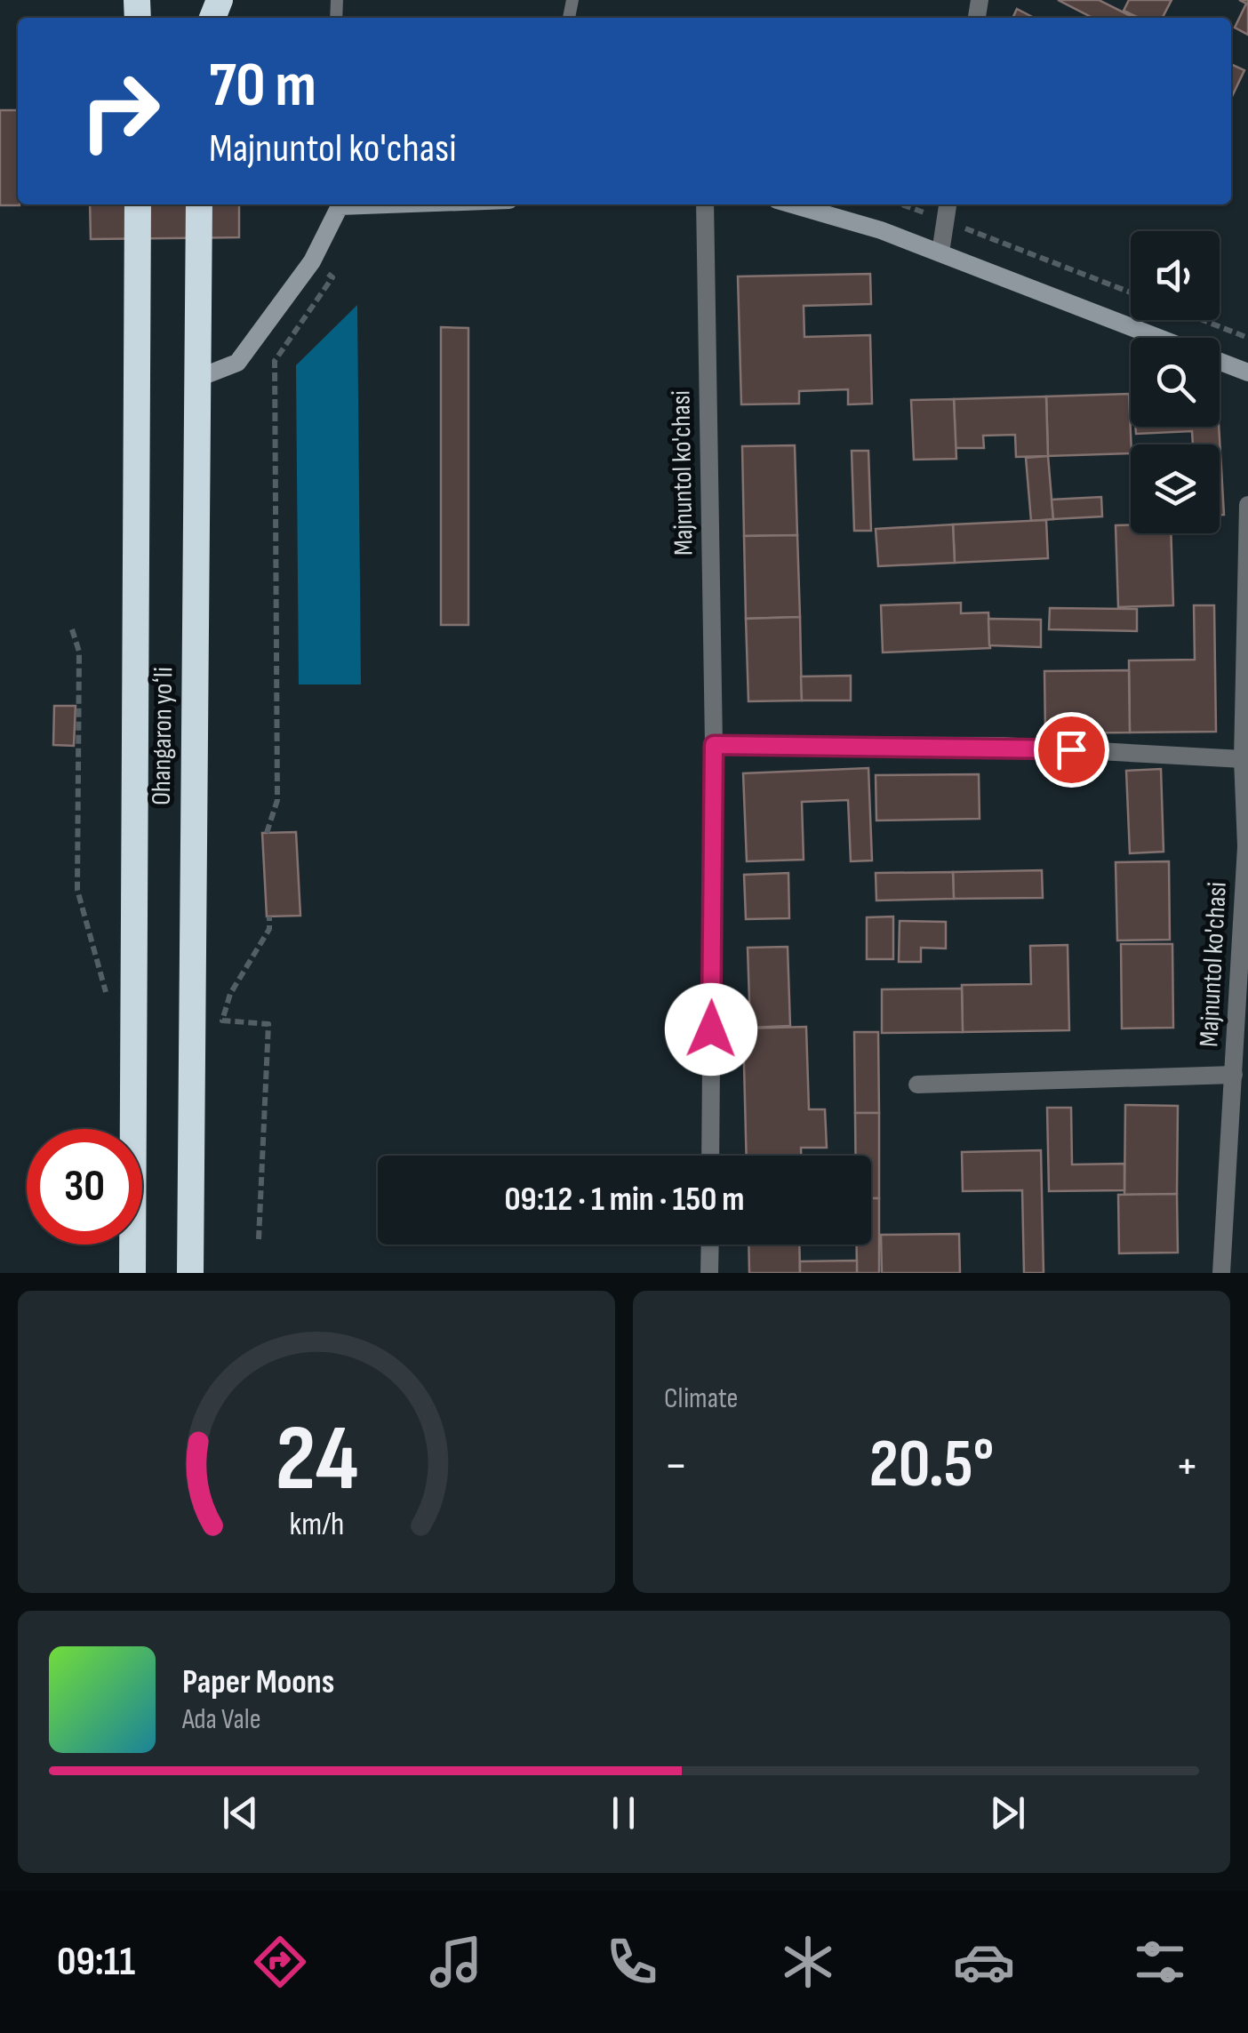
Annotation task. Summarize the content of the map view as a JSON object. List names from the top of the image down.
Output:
{
  "streets": {
    "highway": ["Ohangaron yoʻli"],
    "street": ["Majnuntol ko'chasi"]
  },
  "page": {
    "turn": ["70 m", "Majnuntol ko'chasi"],
    "limit": "30",
    "trip": "09:12 · 1 min · 150 m",
    "tile": "Climate",
    "heat": ["−", "20.5°", "+"],
    "song": ["Paper Moons", "Ada Vale"],
    "tabs": "09:11",
    "gauge": ["24", "km/h"]
  }
}
